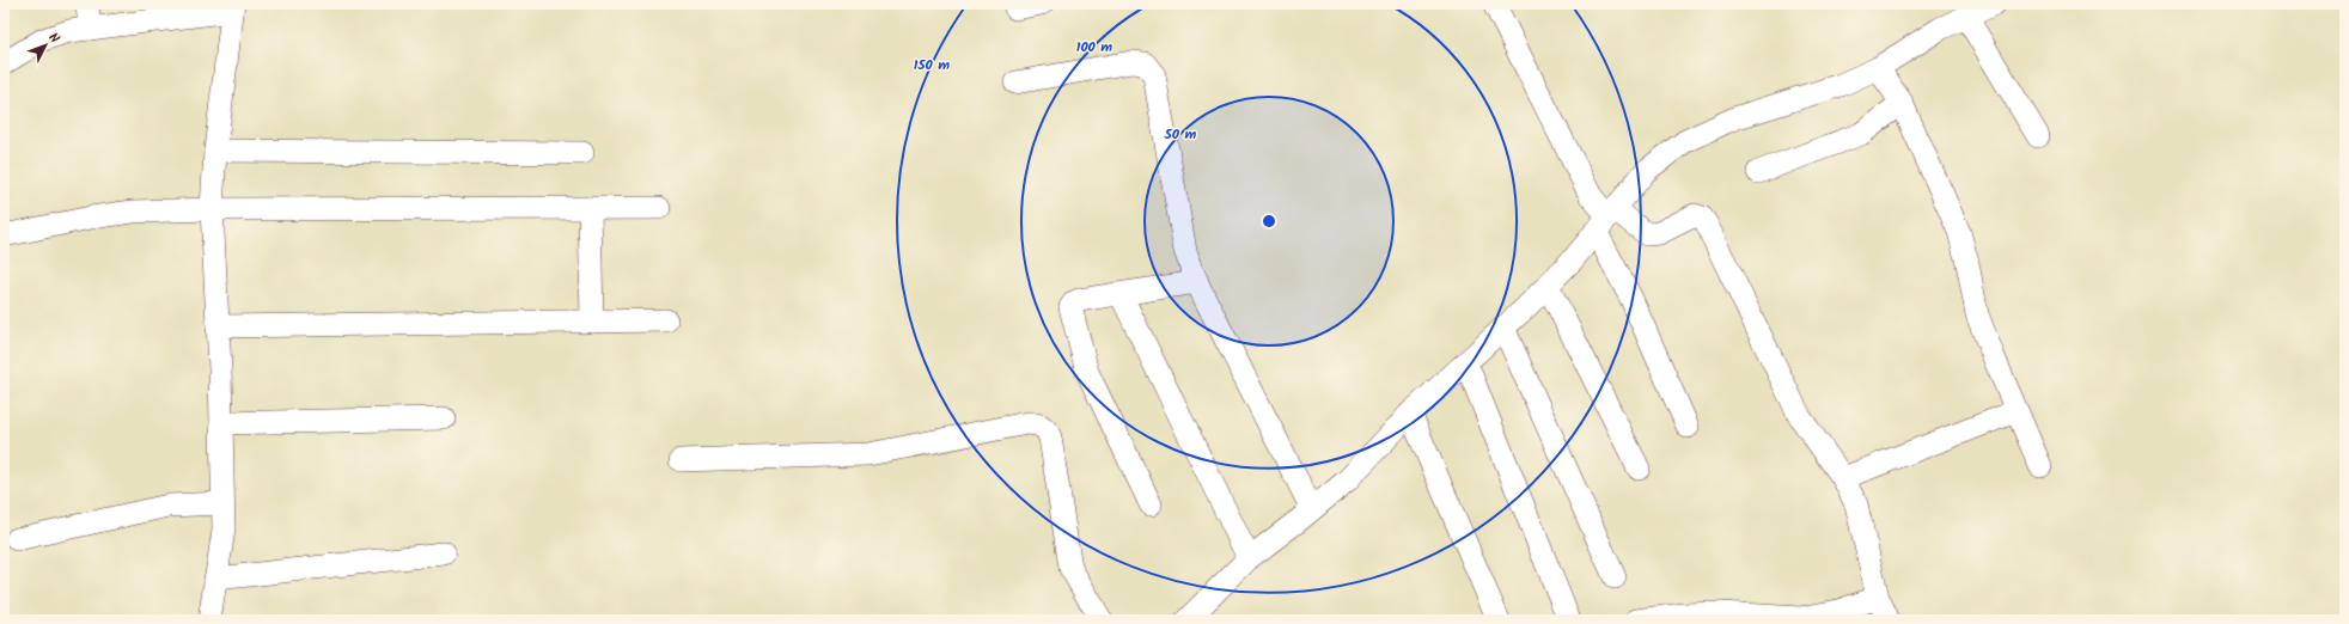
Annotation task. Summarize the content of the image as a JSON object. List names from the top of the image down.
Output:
{
  "north": "top right",
  "rings": ["100 m", "150 m", "50 m"]
}
